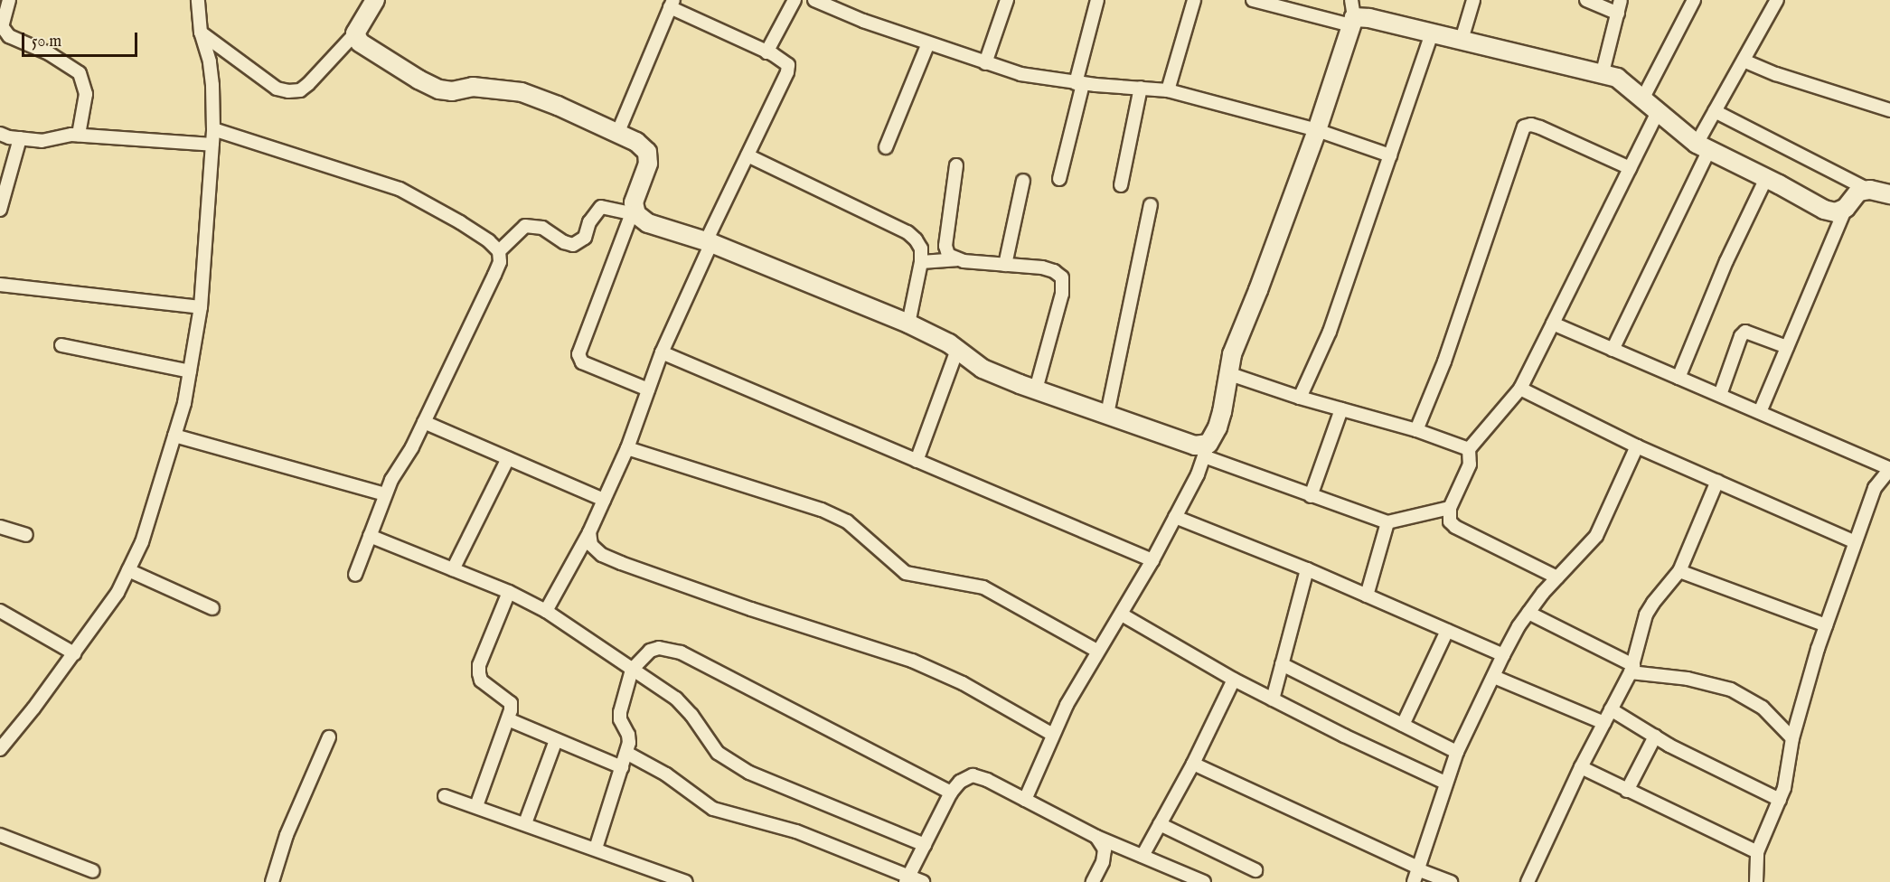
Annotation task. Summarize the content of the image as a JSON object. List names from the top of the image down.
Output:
{
  "scale_bar": "50 m"
}
